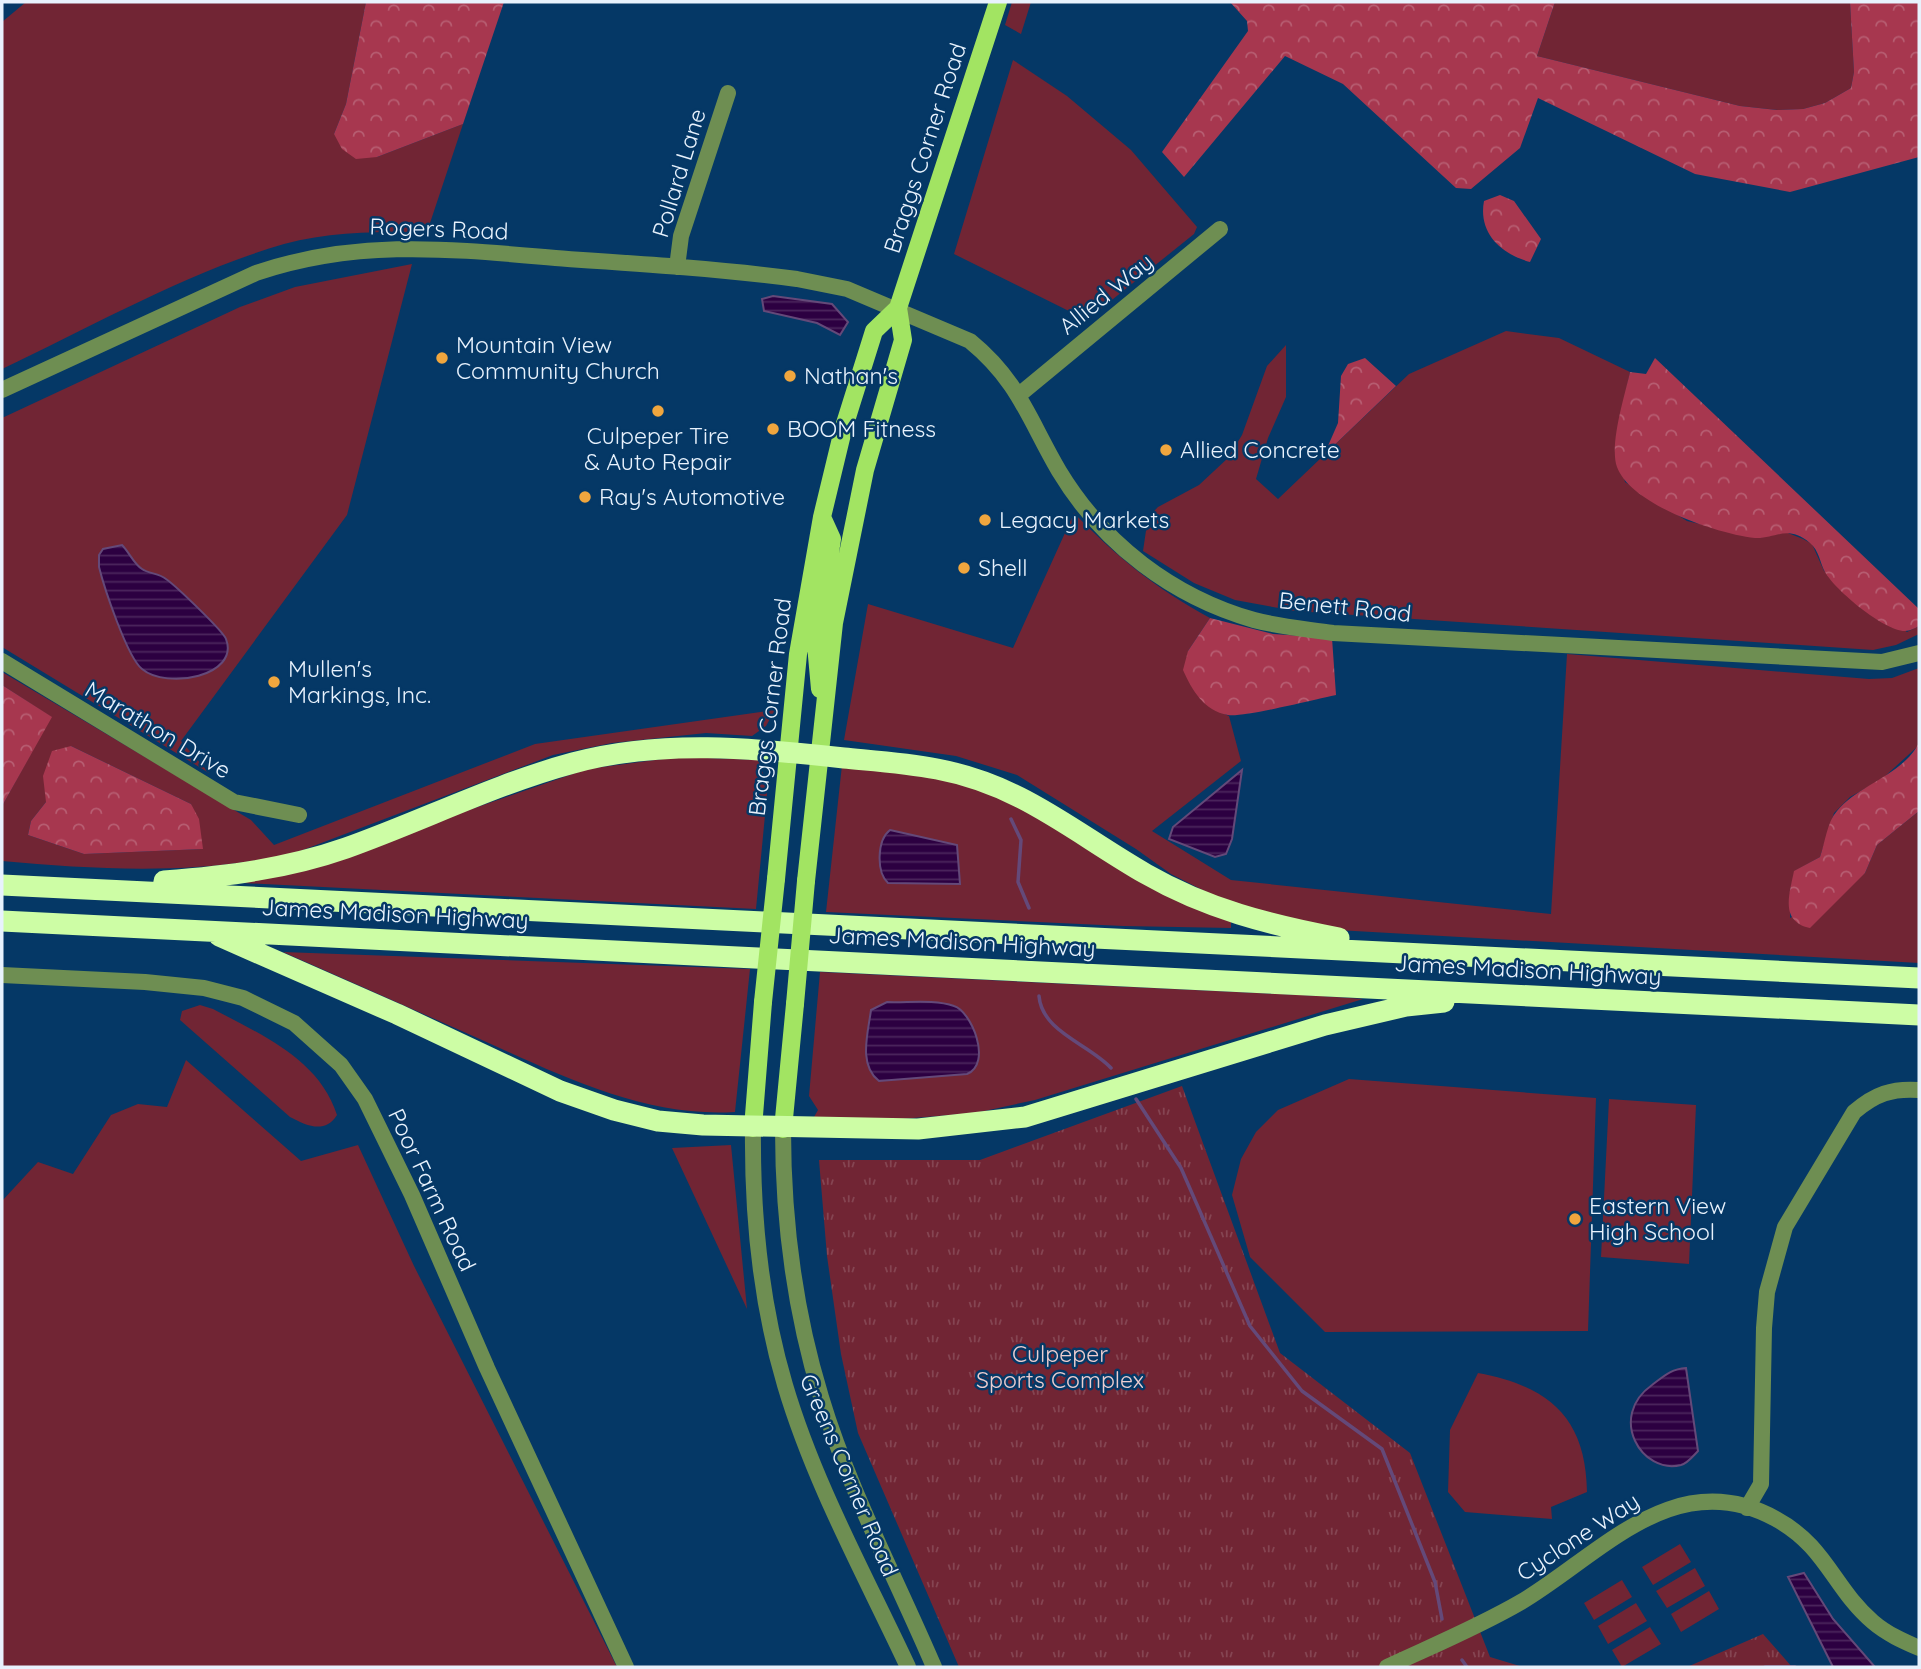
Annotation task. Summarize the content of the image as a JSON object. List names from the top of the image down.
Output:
{
  "streets": {
    "highway": ["James Madison Highway"],
    "main road": ["Braggs Corner Road"],
    "street": [
      "Pollard Lane",
      "Rogers Road",
      "Allied Way",
      "Benett Road",
      "Marathon Drive",
      "Poor Farm Road",
      "Greens Corner Road",
      "Cyclone Way"
    ]
  },
  "crossings": [
    ["Braggs Corner Road", "Rogers Road"],
    ["Braggs Corner Road", "Benett Road"],
    ["Braggs Corner Road", "Greens Corner Road"],
    ["Pollard Lane", "Rogers Road"],
    ["Rogers Road", "Benett Road"],
    ["Allied Way", "Benett Road"]
  ],
  "parks": ["Culpeper Sports Complex"],
  "places": [
    "Mountain View Community Church",
    "Nathan's",
    "Culpeper Tire & Auto Repair",
    "BOOM Fitness",
    "Allied Concrete",
    "Ray's Automotive",
    "Legacy Markets",
    "Shell",
    "Mullen's Markings, Inc.",
    "Eastern View High School"
  ]
}
